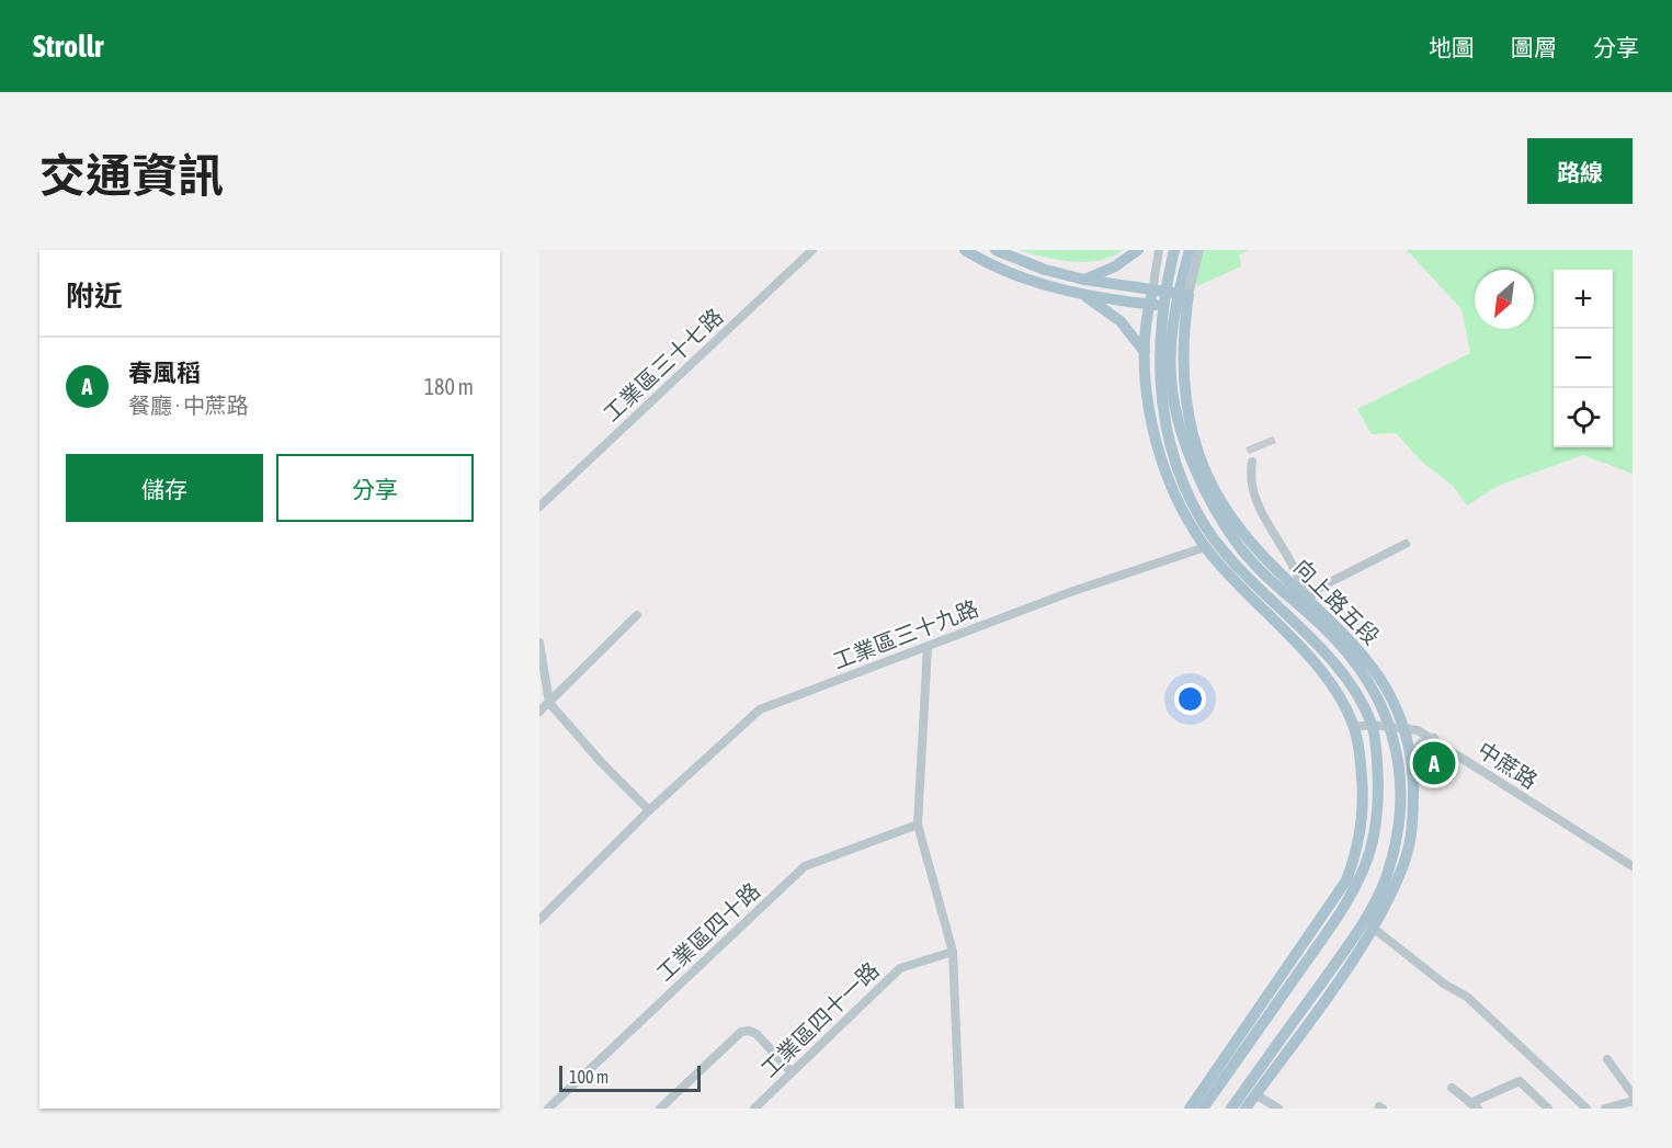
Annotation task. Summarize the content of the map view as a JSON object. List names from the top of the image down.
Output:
{
  "streets": {
    "main road": ["向上路五段"],
    "street": [
      "工業區三十七路",
      "工業區三十九路",
      "中蔗路",
      "工業區四十路",
      "工業區四十一路"
    ]
  },
  "crossings": [
    ["向上路五段", "中蔗路"]
  ],
  "scale_bar": "100 m",
  "north": "bottom left",
  "page": {
    "header": "Strollr",
    "nav": ["地圖", "圖層", "分享"],
    "title": "交通資訊",
    "buttons": [
      "路線",
      ["儲存", "分享"]
    ],
    "heading": "附近",
    "map_buttons": ["+", "−"],
    "list": [
      {
        "mark": "A",
        "name": "春風稻",
        "note": "餐廳 · 中蔗路",
        "value": "180 m"
      }
    ],
    "pins": "A",
    "scale": "100 m"
  }
}
